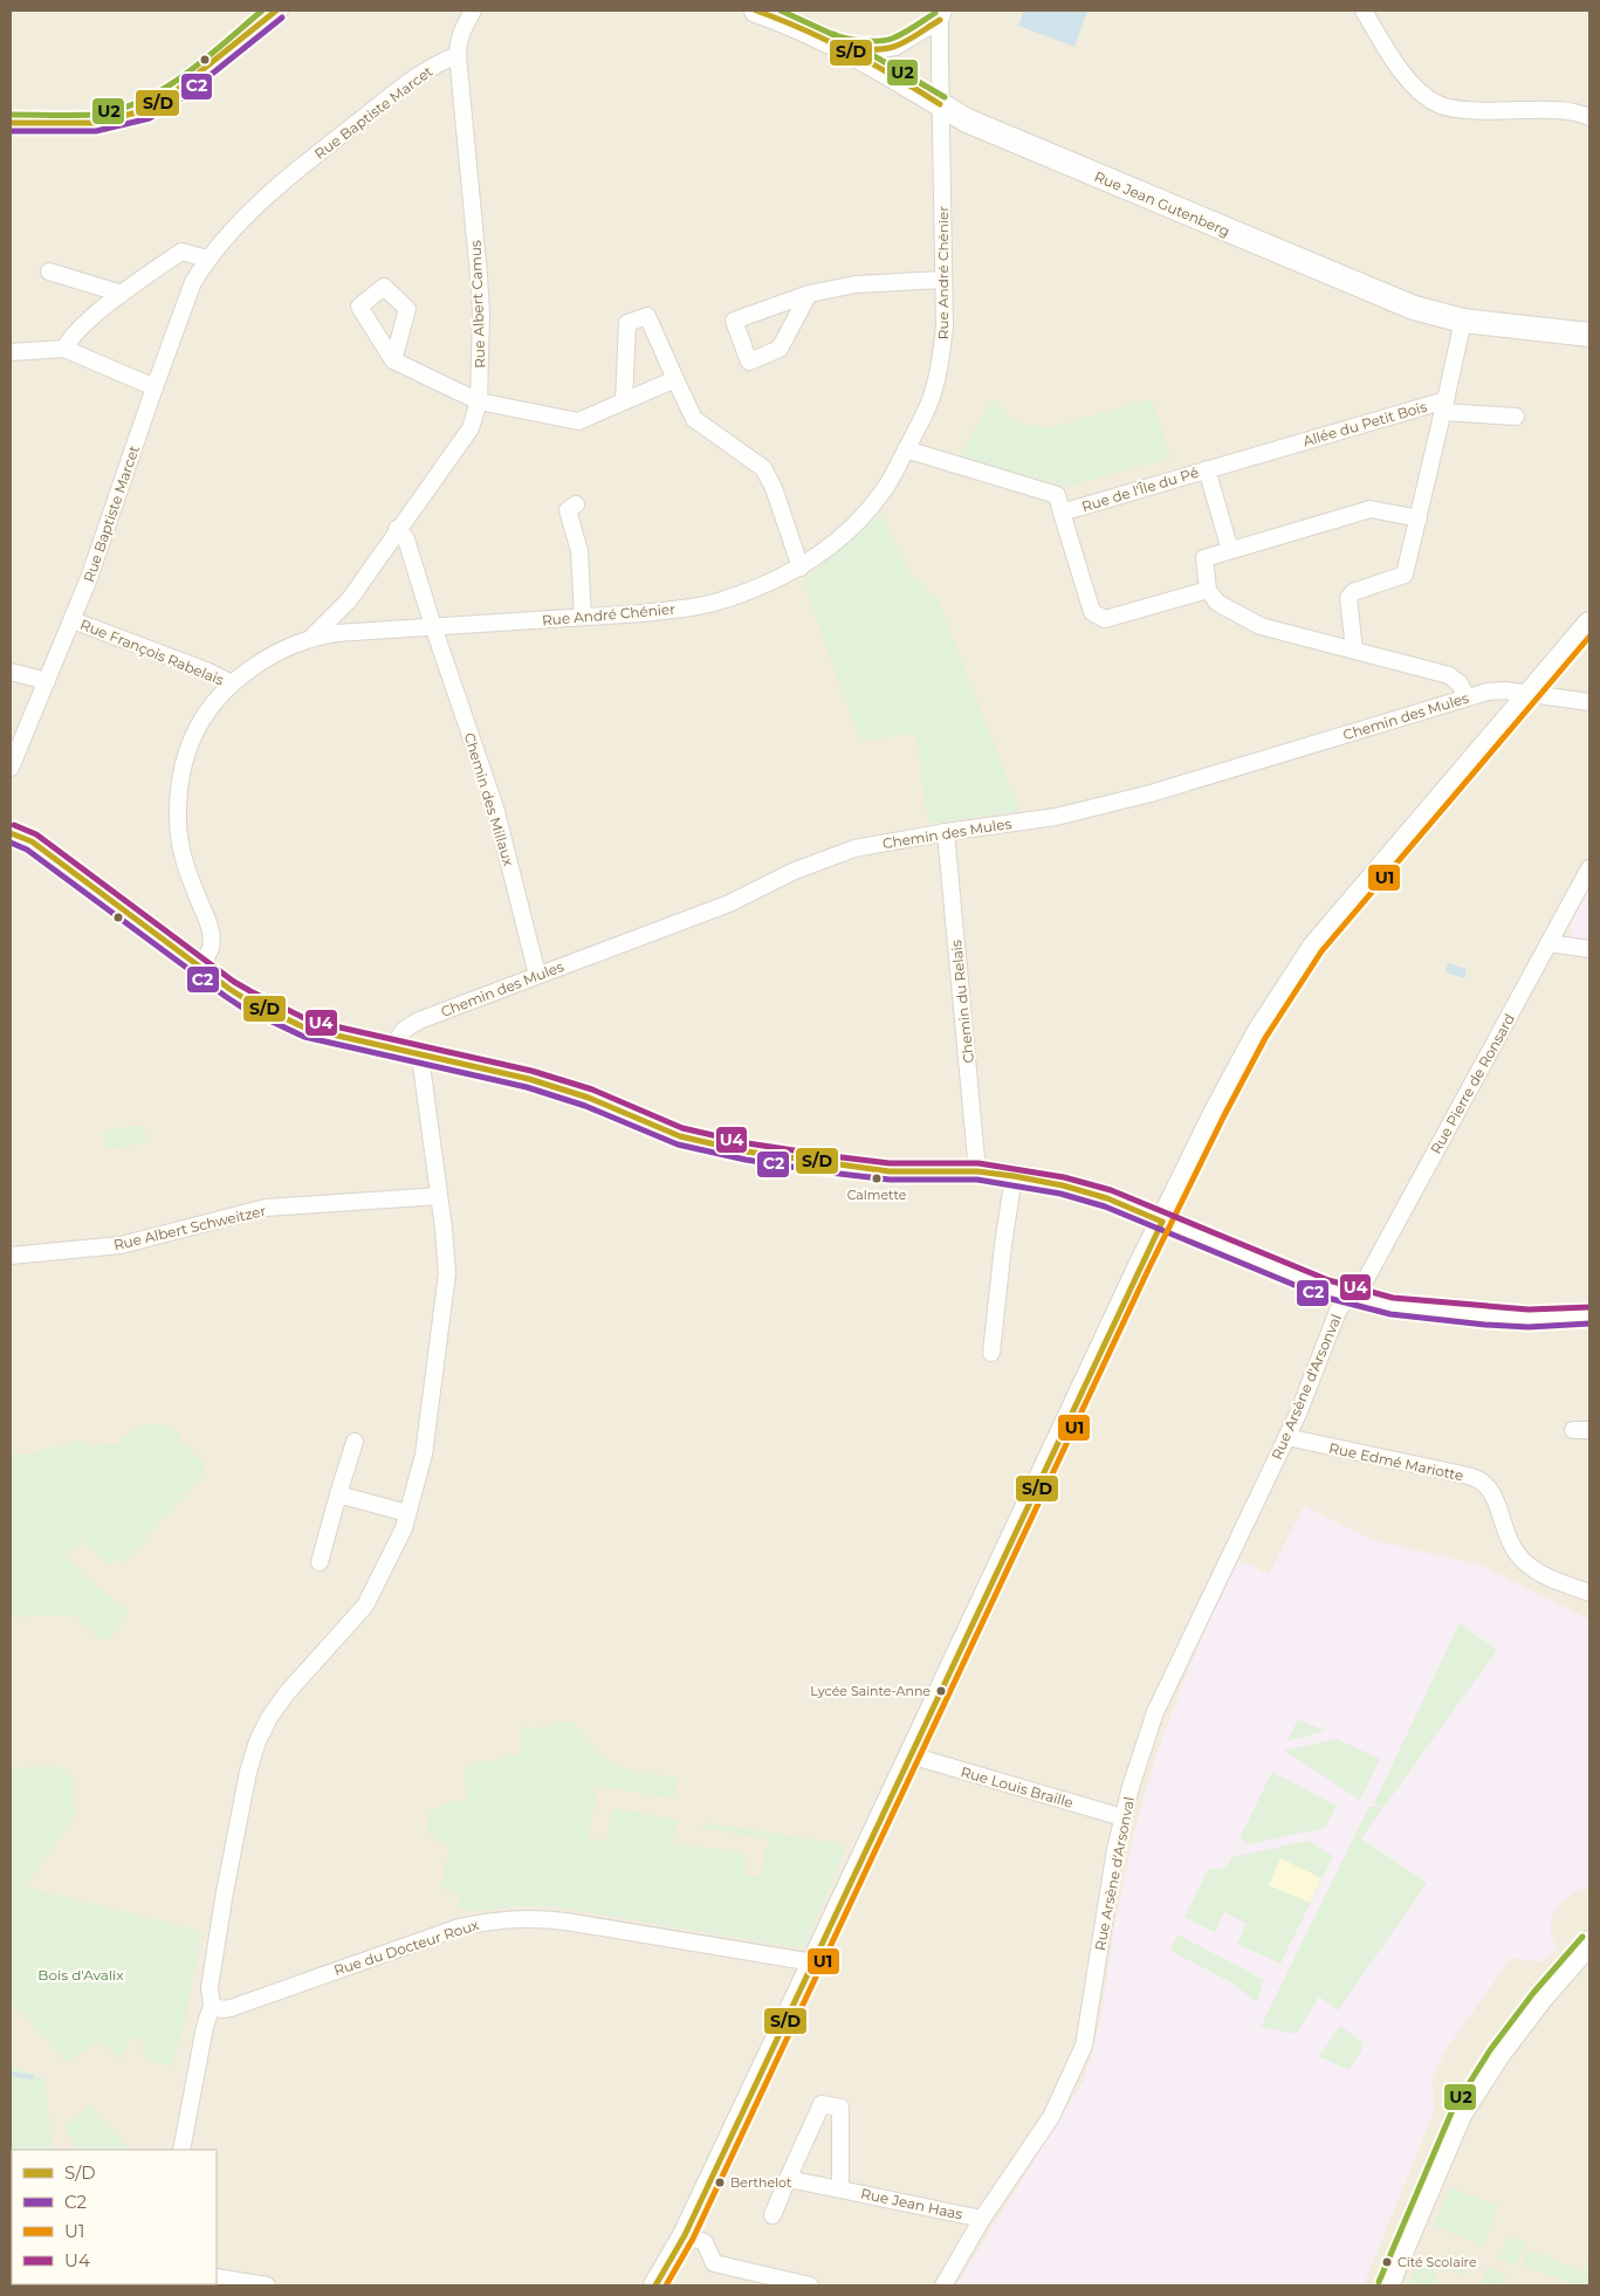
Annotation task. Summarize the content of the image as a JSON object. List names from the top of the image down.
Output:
{
  "streets": {
    "street": [
      "Rue Baptiste Marcet",
      "Rue Jean Gutenberg",
      "Rue André Chénier",
      "Rue Albert Camus",
      "Allée du Petit Bois",
      "Rue de l'Île du Pé",
      "Rue François Rabelais",
      "Chemin des Mules",
      "Chemin des Millaux",
      "Chemin du Relais",
      "Rue Pierre de Ronsard",
      "Rue Albert Schweitzer",
      "Rue Arsène d'Arsonval",
      "Rue Edmé Mariotte",
      "Rue Louis Braille",
      "Rue du Docteur Roux",
      "Rue Jean Haas"
    ]
  },
  "crossings": [
    ["Rue Baptiste Marcet", "Rue Albert Camus"],
    ["Rue Baptiste Marcet", "Rue François Rabelais"],
    ["Rue Jean Gutenberg", "Rue André Chénier"],
    ["Rue Jean Gutenberg", "Allée du Petit Bois"],
    ["Rue André Chénier", "Rue Albert Camus"],
    ["Rue André Chénier", "Rue de l'Île du Pé"],
    ["Rue André Chénier", "Chemin des Millaux"],
    ["Rue Albert Camus", "Rue François Rabelais"],
    ["Rue Albert Camus", "Chemin des Millaux"],
    ["Allée du Petit Bois", "Rue de l'Île du Pé"],
    ["Chemin des Mules", "Chemin des Millaux"],
    ["Chemin des Mules", "Chemin du Relais"],
    ["Rue Pierre de Ronsard", "Rue Arsène d'Arsonval"],
    ["Rue Arsène d'Arsonval", "Rue Edmé Mariotte"],
    ["Rue Arsène d'Arsonval", "Rue Louis Braille"],
    ["Rue Arsène d'Arsonval", "Rue Jean Haas"]
  ],
  "parks": ["Bois d'Avalix"],
  "places": [
    "Calmette",
    "Lycée Sainte-Anne",
    "Berthelot",
    "Cité Scolaire"
  ],
  "lines": [
    "transit line S/D",
    "transit line U2",
    "transit line C2",
    "transit line U1",
    "transit line U4"
  ],
  "legend": [
    "S/D",
    "C2",
    "U1",
    "U4"
  ]
}
